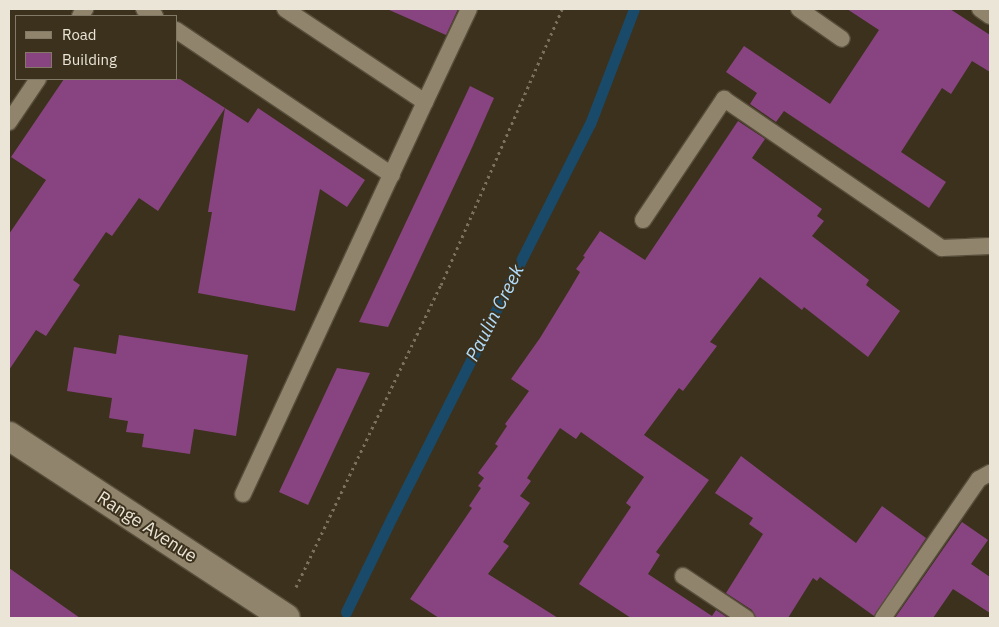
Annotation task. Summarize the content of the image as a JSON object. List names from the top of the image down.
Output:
{
  "streets": {
    "street": ["Range Avenue"]
  },
  "water": ["Paulin Creek"],
  "legend": ["Road", "Building"]
}
